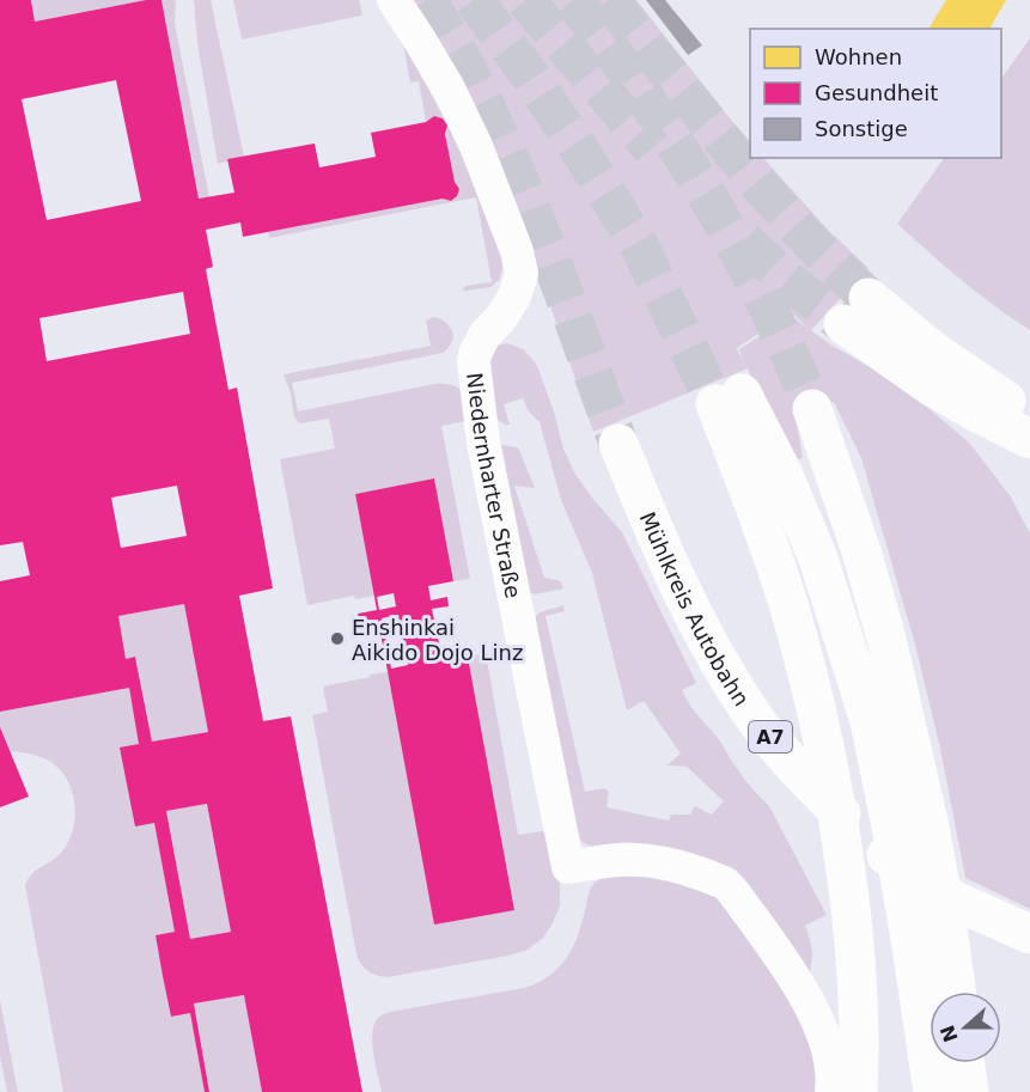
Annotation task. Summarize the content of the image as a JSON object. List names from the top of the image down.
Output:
{
  "streets": {
    "highway": ["Mühlkreis Autobahn", "A7"],
    "street": ["Niedernharter Straße"]
  },
  "places": ["Enshinkai Aikido Dojo Linz"],
  "legend": ["Wohnen", "Gesundheit", "Sonstige"],
  "north": "left"
}
